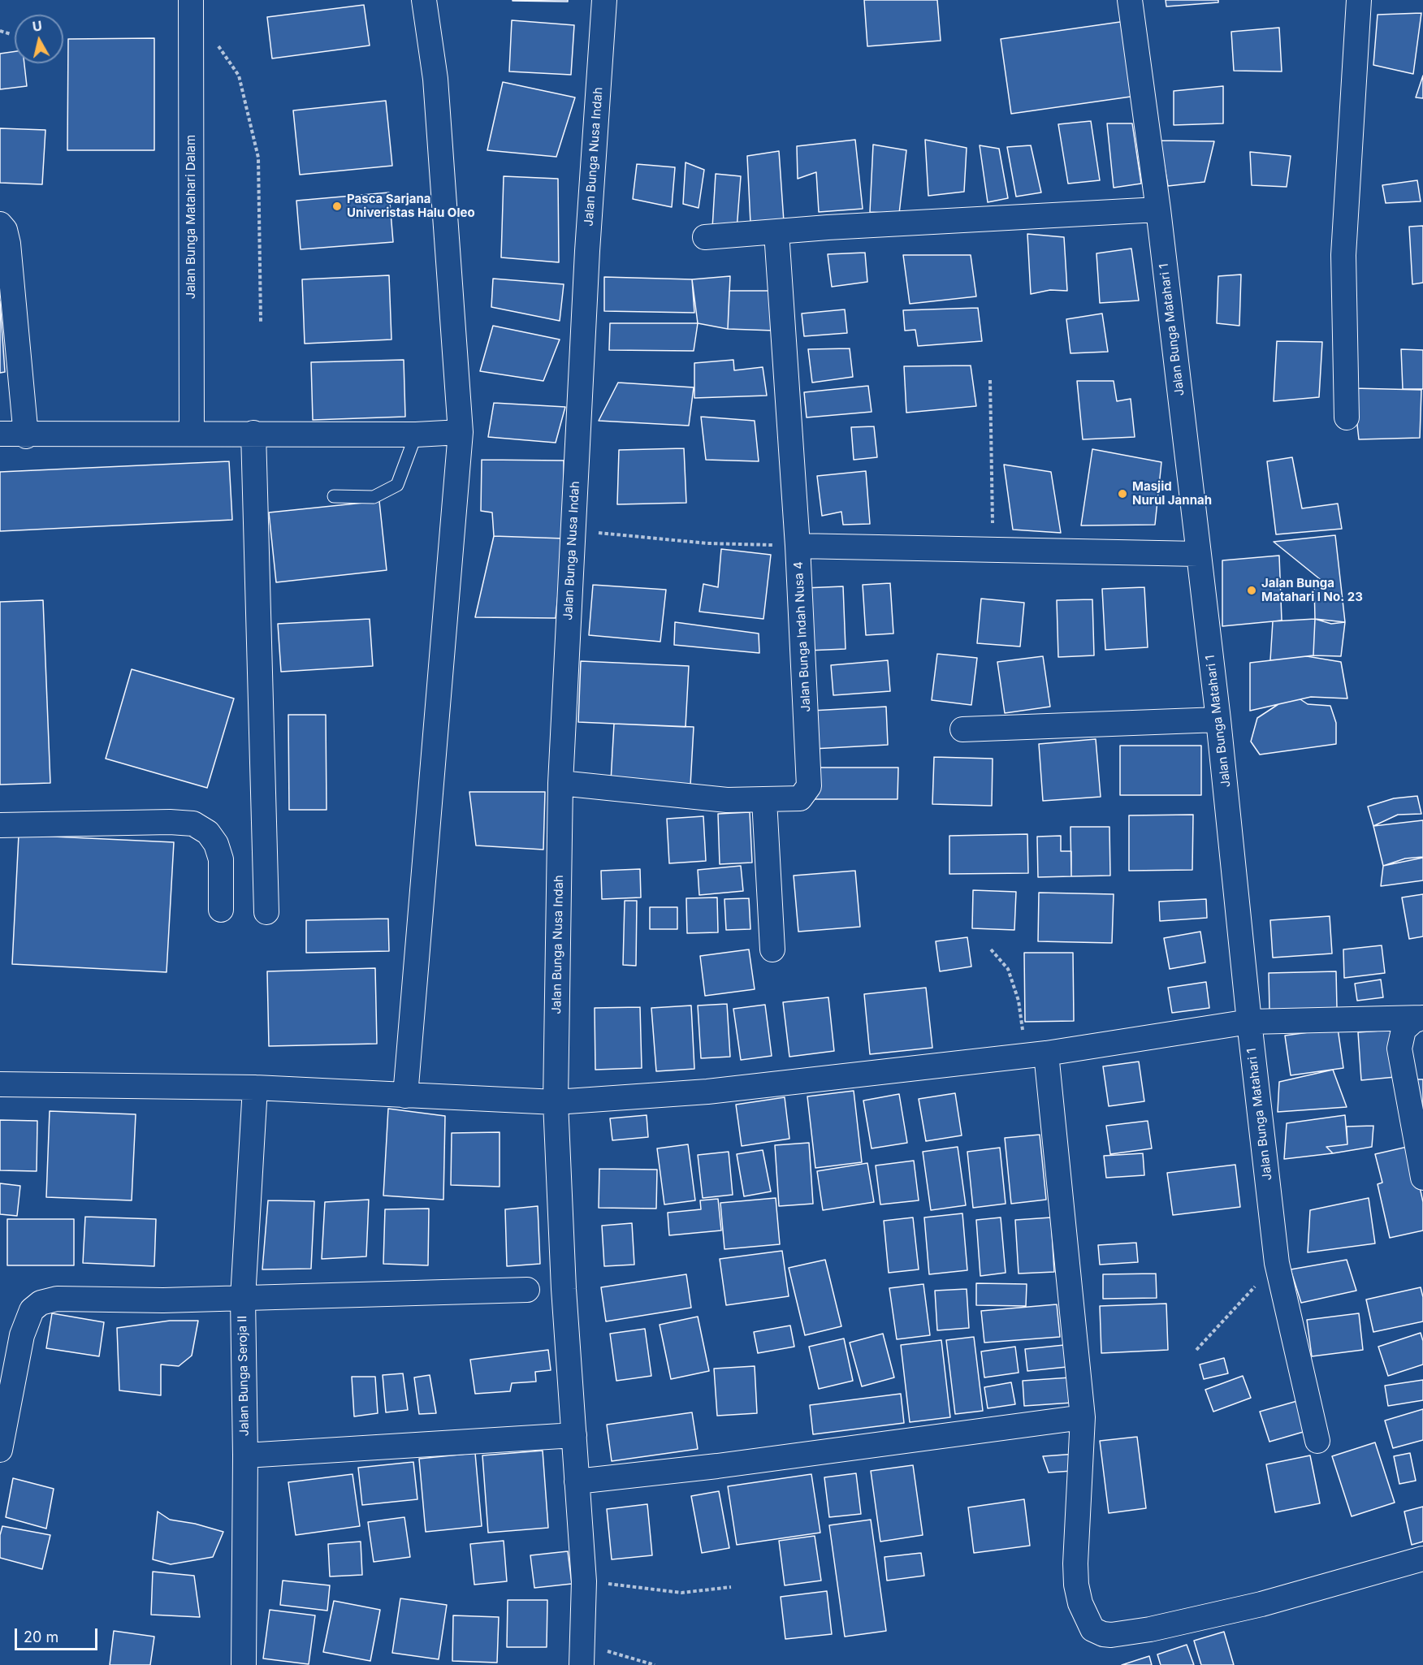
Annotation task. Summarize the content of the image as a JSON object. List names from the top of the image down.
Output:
{
  "streets": {
    "street": [
      "Jalan Bunga Nusa Indah",
      "Jalan Bunga Matahari Dalam",
      "Jalan Bunga Matahari 1",
      "Jalan Bunga Indah Nusa 4",
      "Jalan Bunga Seroja II"
    ]
  },
  "crossings": [
    ["Jalan Bunga Nusa Indah", "Jalan Bunga Indah Nusa 4"]
  ],
  "places": ["Pasca Sarjana Univeristas Halu Oleo", "Masjid Nurul Jannah", "Jalan Bunga Matahari I No. 23"],
  "scale_bar": "20 m",
  "north": "top"
}
